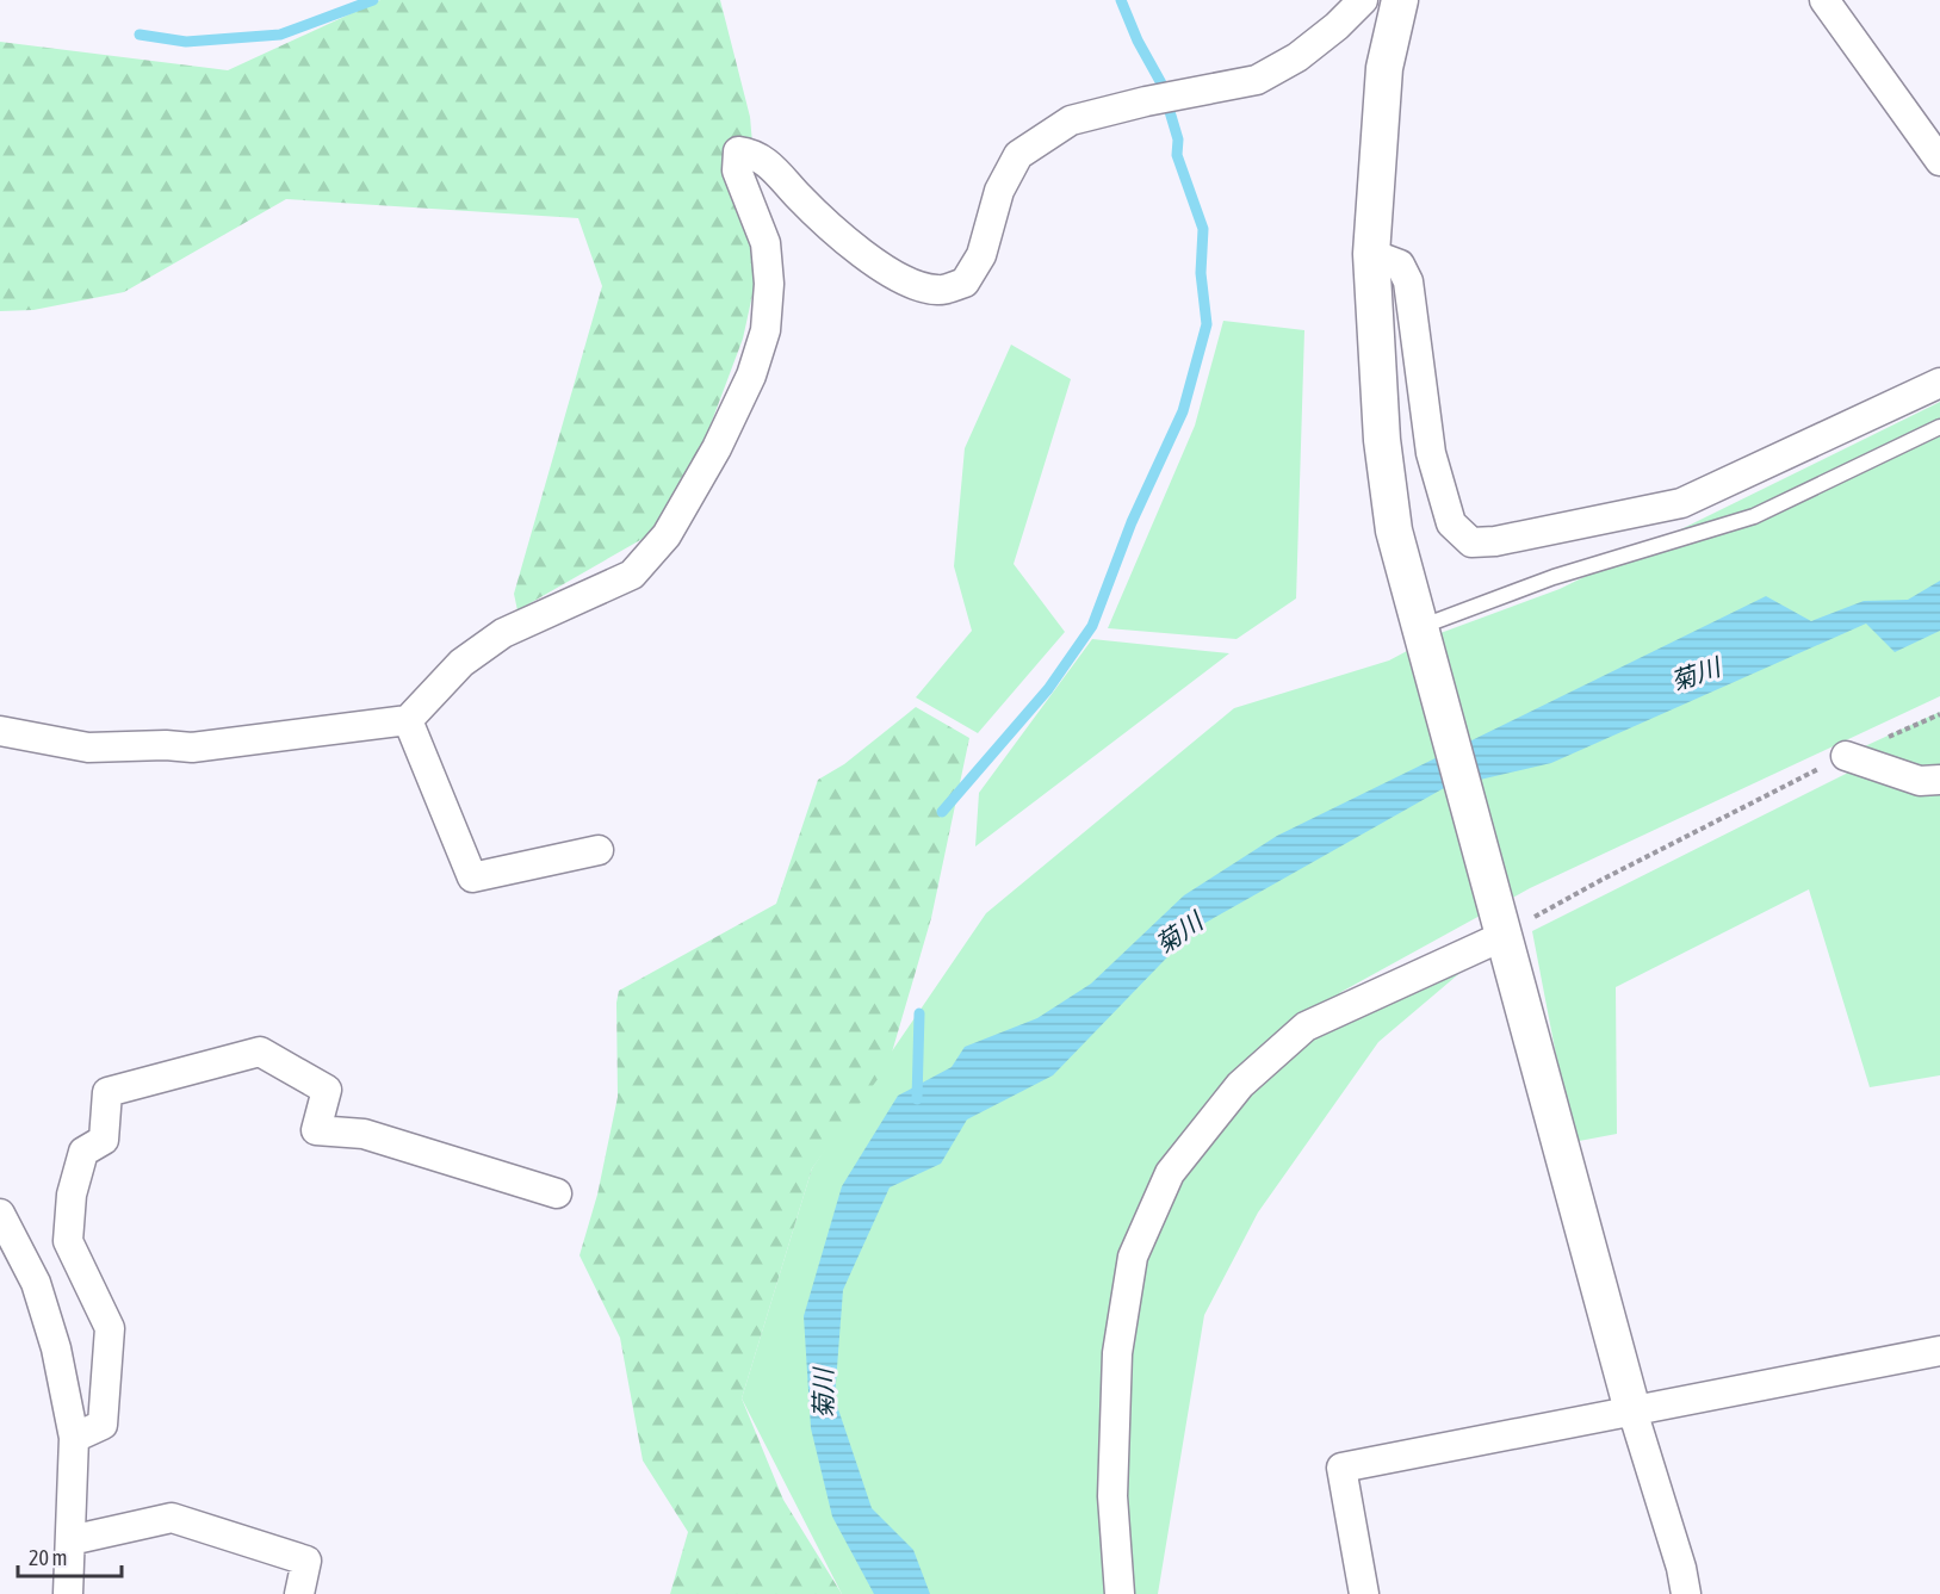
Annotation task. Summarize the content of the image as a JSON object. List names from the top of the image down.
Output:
{
  "water": ["菊川"],
  "scale_bar": "20 m"
}
